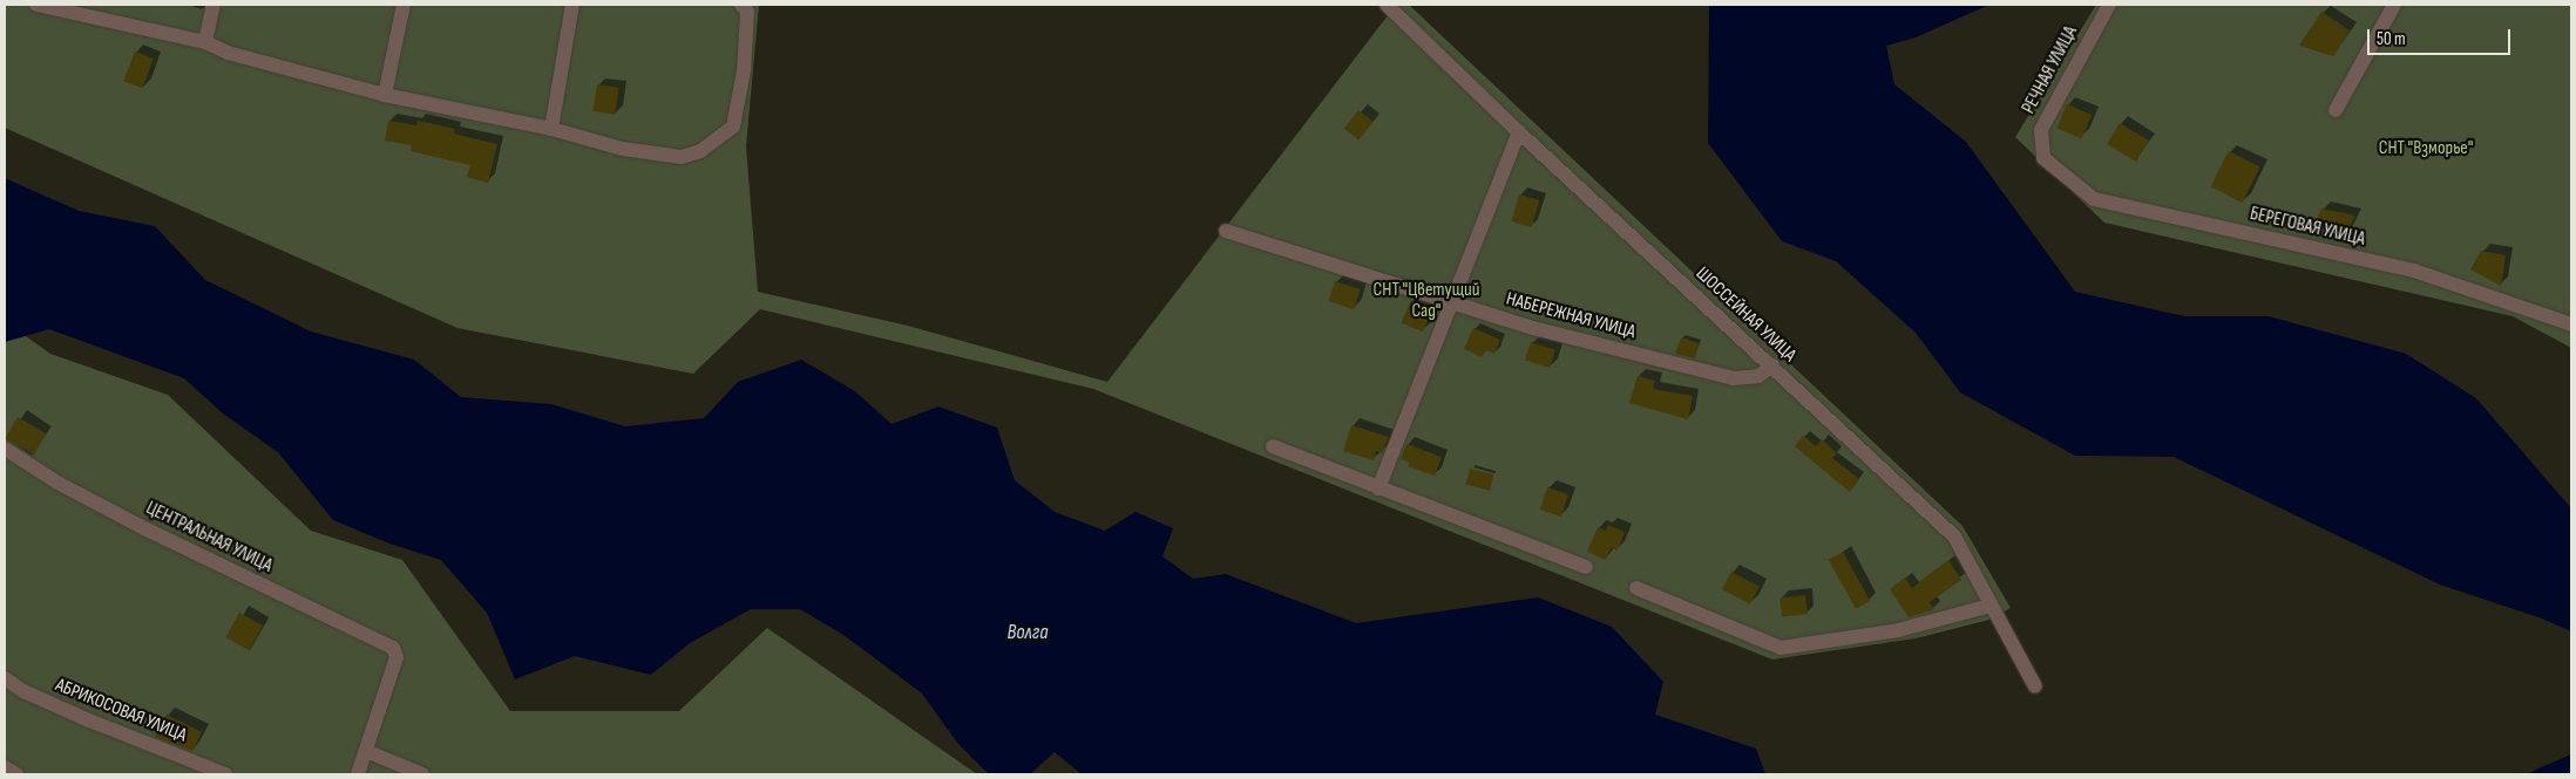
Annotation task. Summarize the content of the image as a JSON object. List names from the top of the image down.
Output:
{
  "streets": {
    "street": [
      "РЕЧНАЯ УЛИЦА",
      "БЕРЕГОВАЯ УЛИЦА",
      "ШОССЕЙНАЯ УЛИЦА",
      "НАБЕРЕЖНАЯ УЛИЦА",
      "ЦЕНТРАЛЬНАЯ УЛИЦА",
      "АБРИКОСОВАЯ УЛИЦА"
    ]
  },
  "crossings": [
    ["РЕЧНАЯ УЛИЦА", "БЕРЕГОВАЯ УЛИЦА"],
    ["ШОССЕЙНАЯ УЛИЦА", "НАБЕРЕЖНАЯ УЛИЦА"]
  ],
  "water": ["Волга"],
  "parks": ["СНТ \"Взморье\"", "СНТ \"Цветущий Сад\""],
  "scale_bar": "50 m"
}
